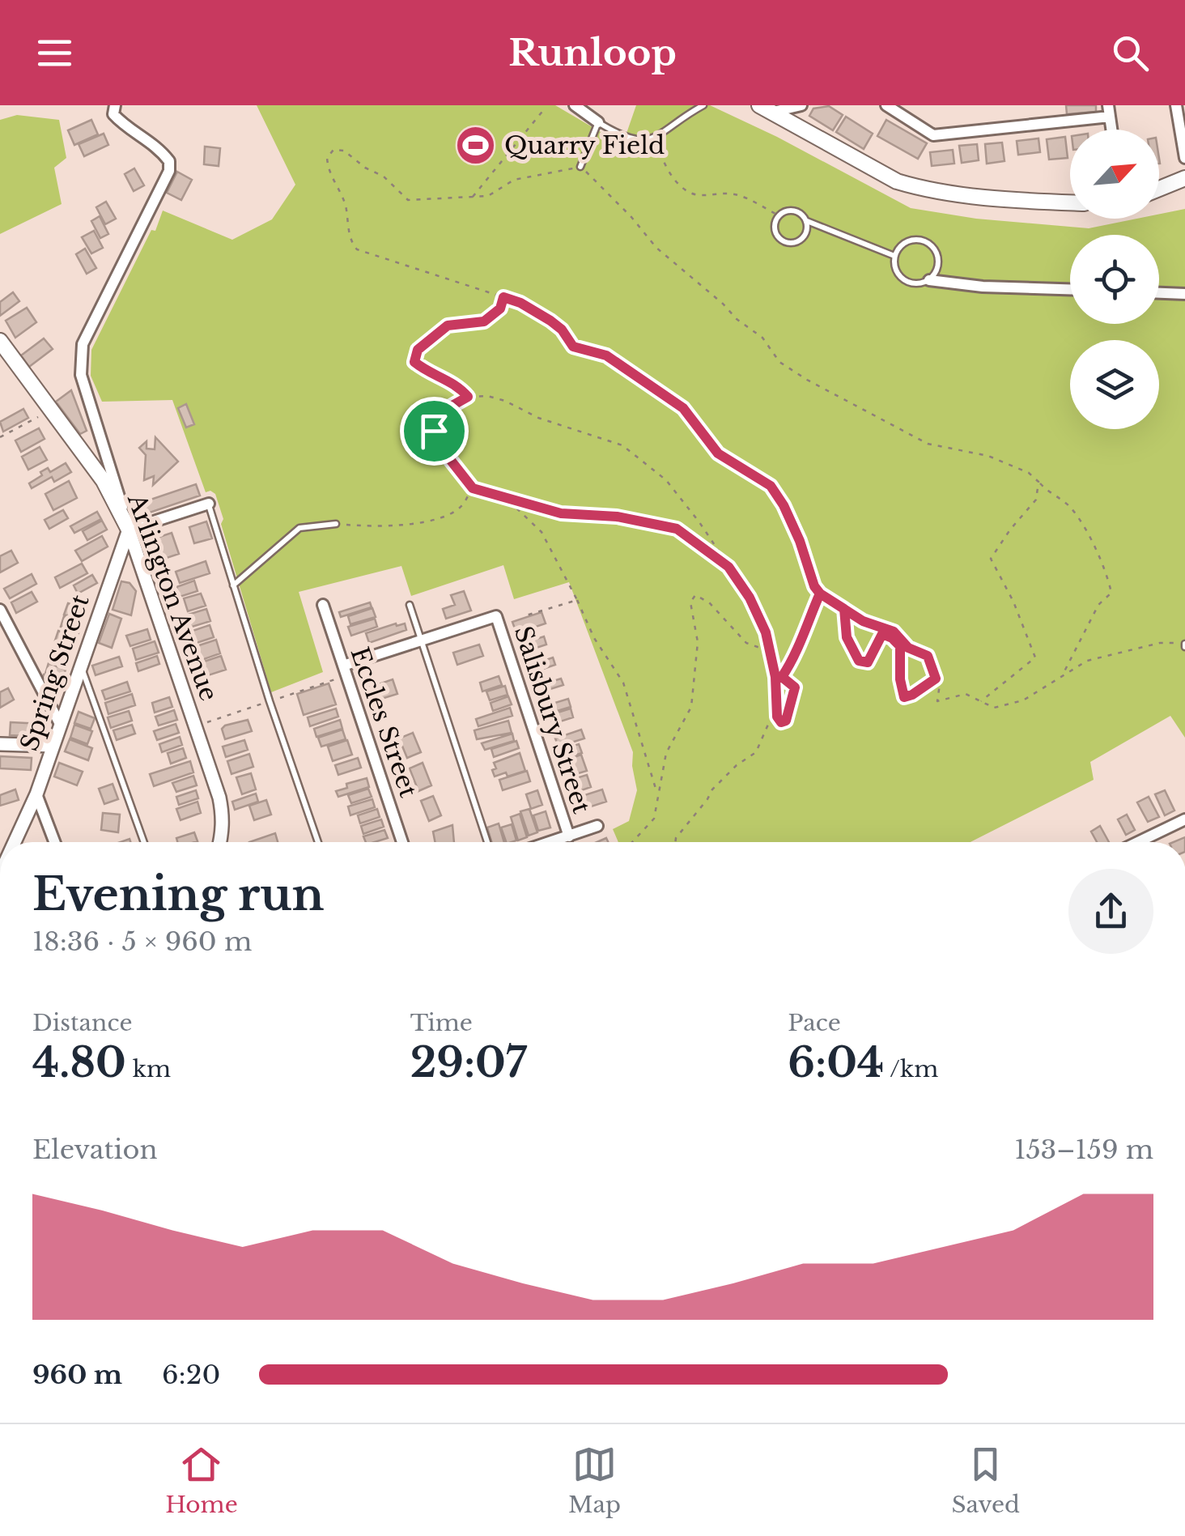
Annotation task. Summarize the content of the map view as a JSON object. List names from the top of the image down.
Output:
{
  "streets": {
    "main road": ["Arlington Avenue"],
    "street": ["Spring Street", "Salisbury Street", "Eccles Street"]
  },
  "crossings": [
    ["Arlington Avenue", "Spring Street"]
  ],
  "places": {
    "sports": ["Quarry Field"]
  },
  "north": "top right",
  "page": {
    "header": "Runloop",
    "heading": ["Evening run", "18:36 · 5 × 960 m"],
    "stats": [
      ["Distance", "4.80 km"],
      ["Time", "29:07"],
      ["Pace", "6:04 /km"]
    ],
    "chart": ["Elevation", "153–159 m"],
    "list": [
      {
        "name": "960 m",
        "note": "6:20"
      }
    ],
    "tabs": ["Home", "Map", "Saved"]
  }
}
